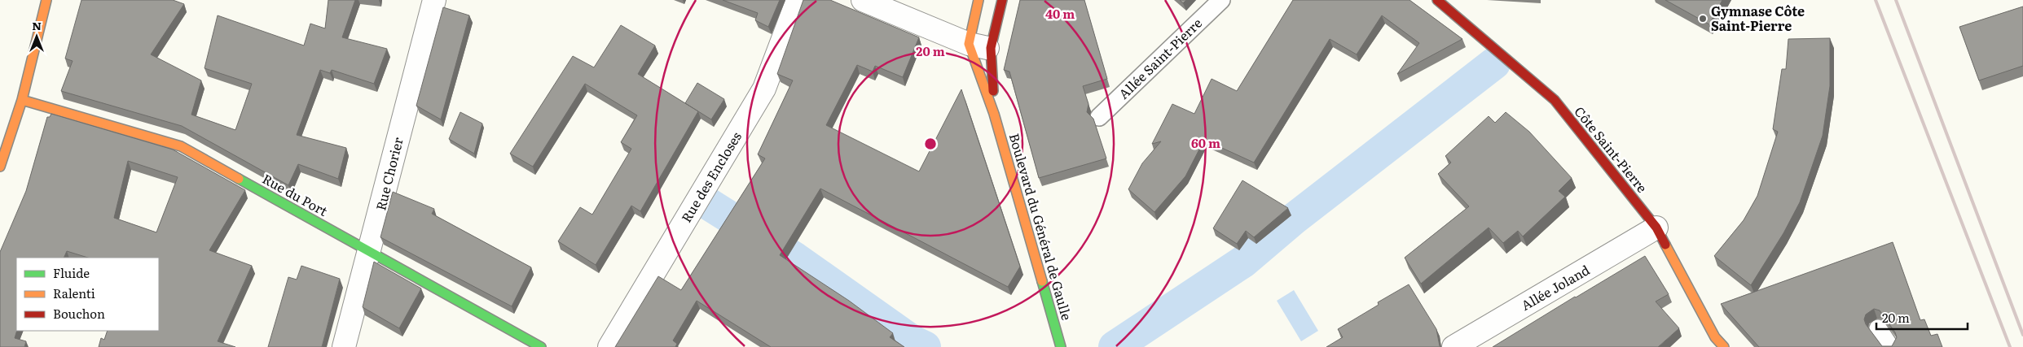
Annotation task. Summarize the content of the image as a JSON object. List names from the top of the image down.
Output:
{
  "streets": {
    "street": [
      "Côte Saint-Pierre",
      "Rue Chorier",
      "Rue des Encloses",
      "Rue du Port",
      "Boulevard du Général de Gaulle",
      "Allée Joland"
    ],
    "lane": ["Allée Saint-Pierre"]
  },
  "crossings": [
    ["Côte Saint-Pierre", "Allée Joland"],
    ["Rue Chorier", "Rue du Port"]
  ],
  "places": ["Gymnase Côte Saint-Pierre"],
  "legend": ["Fluide", "Ralenti", "Bouchon"],
  "scale_bar": "20 m",
  "north": "top",
  "rings": ["40 m", "20 m", "60 m"]
}
